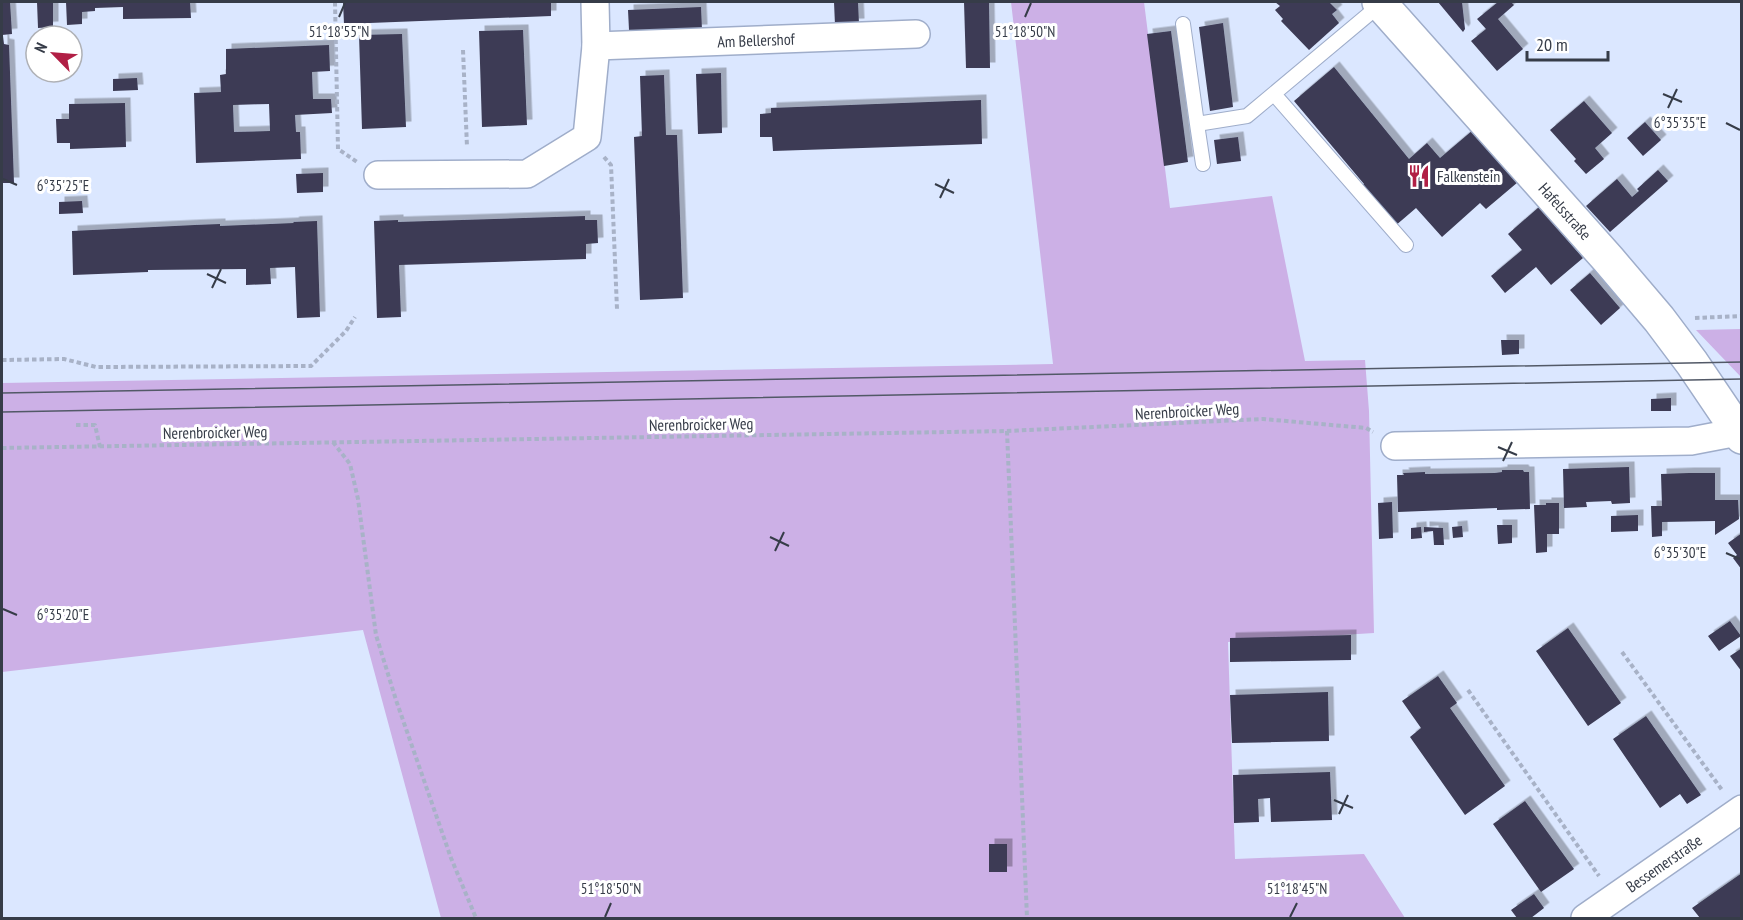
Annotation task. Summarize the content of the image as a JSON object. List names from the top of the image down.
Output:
{
  "streets": {
    "main road": ["Hafelsstraße"],
    "street": ["Am Bellershof", "Bessemerstraße"],
    "path": ["Nerenbroicker Weg"]
  },
  "crossings": [
    ["Hafelsstraße", "Nerenbroicker Weg"]
  ],
  "places": {
    "restaurant": ["Falkenstein"]
  },
  "scale_bar": "20 m",
  "north": "top left",
  "coordinates": [
    "51°18'55\"N",
    "51°18'50\"N",
    "6°35'35\"E",
    "6°35'25\"E",
    "6°35'30\"E",
    "6°35'20\"E",
    "51°18'45\"N"
  ]
}
